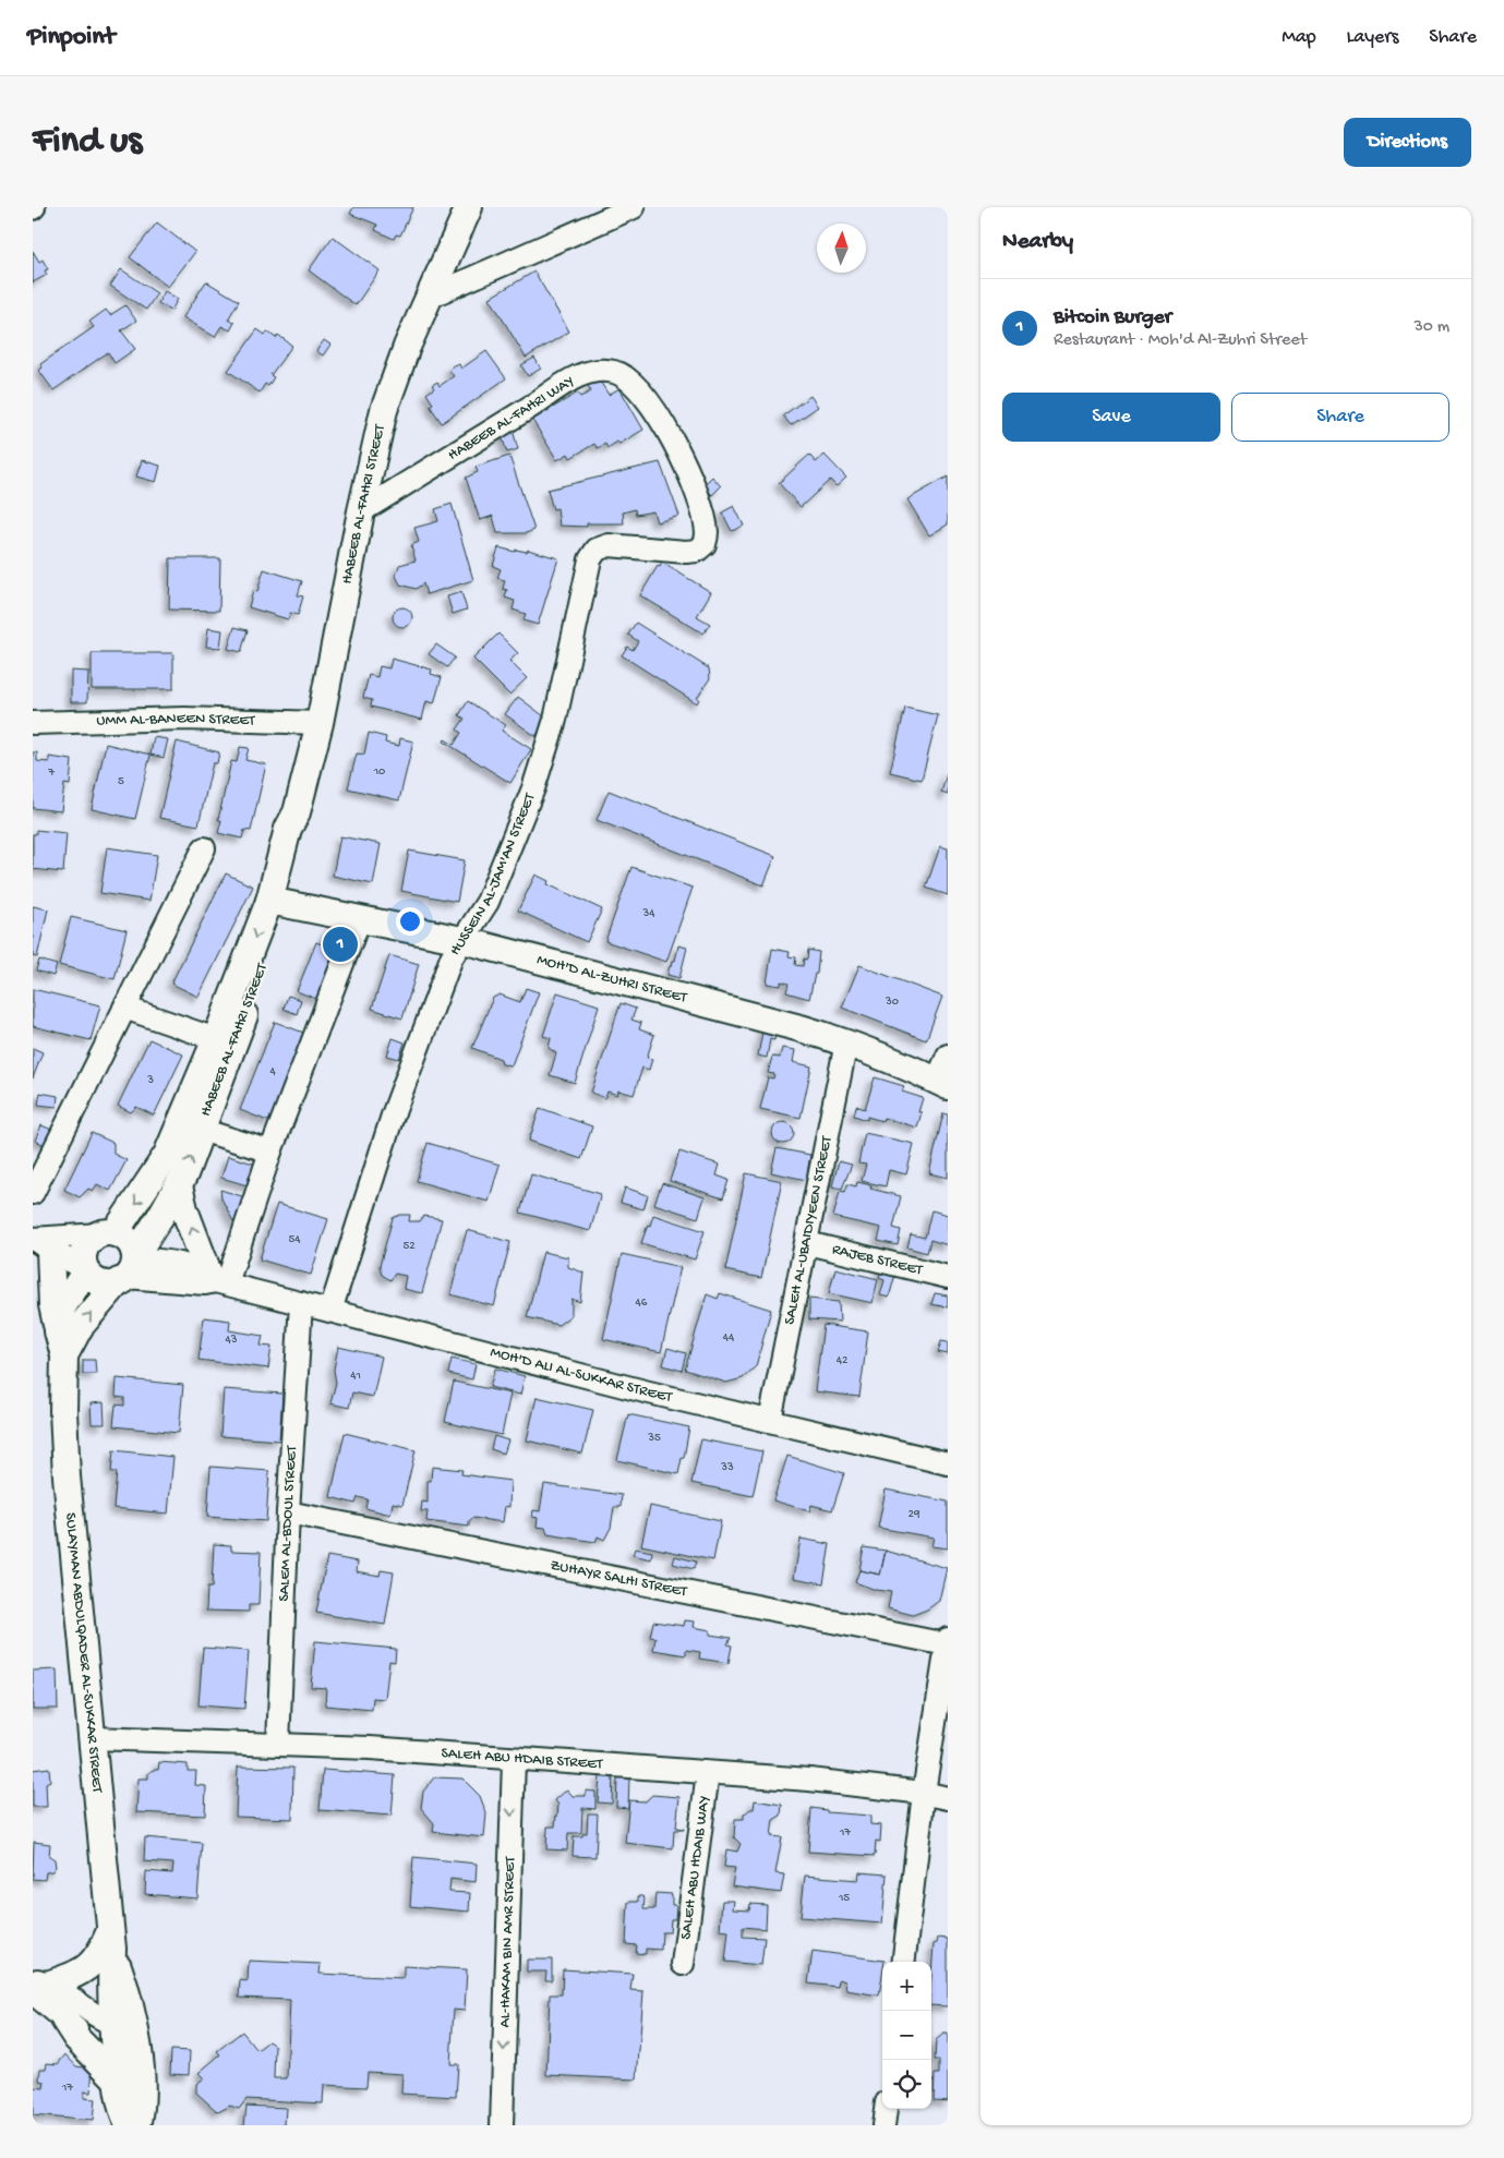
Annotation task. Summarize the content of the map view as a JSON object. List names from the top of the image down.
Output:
{
  "streets": {
    "street": [
      "HABEEB AL-FAHRI WAY",
      "HABEEB AL-FAHRI STREET",
      "UMM AL-BANEEN STREET",
      "HUSSEIN AL-JAM'AN STREET",
      "MOH'D AL-ZUHRI STREET",
      "SALEH AL-UBAIDIYEEN STREET",
      "RAJEB STREET",
      "MOH'D ALI AL-SUKKAR STREET",
      "SALEM AL-BDOUL STREET",
      "ZUHAYR SALHI STREET",
      "SULAYMAN ABDULQADER AL-SUKKAR STREET",
      "SALEH ABU HDAIB STREET",
      "SALEH ABU HDAIB WAY",
      "AL-HAKAM BIN AMR STREET"
    ]
  },
  "crossings": [
    ["HABEEB AL-FAHRI WAY", "HABEEB AL-FAHRI STREET"],
    ["HABEEB AL-FAHRI WAY", "HUSSEIN AL-JAM'AN STREET"],
    ["HABEEB AL-FAHRI STREET", "UMM AL-BANEEN STREET"],
    ["HABEEB AL-FAHRI STREET", "MOH'D AL-ZUHRI STREET"],
    ["HABEEB AL-FAHRI STREET", "MOH'D ALI AL-SUKKAR STREET"],
    ["HABEEB AL-FAHRI STREET", "SULAYMAN ABDULQADER AL-SUKKAR STREET"],
    ["HUSSEIN AL-JAM'AN STREET", "MOH'D AL-ZUHRI STREET"],
    ["HUSSEIN AL-JAM'AN STREET", "MOH'D ALI AL-SUKKAR STREET"],
    ["MOH'D AL-ZUHRI STREET", "SALEH AL-UBAIDIYEEN STREET"],
    ["SALEH AL-UBAIDIYEEN STREET", "RAJEB STREET"],
    ["SALEH AL-UBAIDIYEEN STREET", "MOH'D ALI AL-SUKKAR STREET"],
    ["MOH'D ALI AL-SUKKAR STREET", "SALEM AL-BDOUL STREET"],
    ["MOH'D ALI AL-SUKKAR STREET", "SULAYMAN ABDULQADER AL-SUKKAR STREET"],
    ["SALEM AL-BDOUL STREET", "ZUHAYR SALHI STREET"],
    ["SALEM AL-BDOUL STREET", "SALEH ABU HDAIB STREET"],
    ["SULAYMAN ABDULQADER AL-SUKKAR STREET", "SALEH ABU HDAIB STREET"],
    ["SALEH ABU HDAIB STREET", "SALEH ABU HDAIB WAY"],
    ["SALEH ABU HDAIB STREET", "AL-HAKAM BIN AMR STREET"]
  ],
  "one_way": ["AL-HAKAM BIN AMR STREET"],
  "house_numbers": [
    "10",
    "7",
    "5",
    "34",
    "30",
    "4",
    "3",
    "54",
    "52",
    "46",
    "44",
    "43",
    "42",
    "41",
    "35",
    "33",
    "29",
    "17",
    "15",
    "17"
  ],
  "north": "top",
  "page": {
    "header": "Pinpoint",
    "nav": ["Map", "Layers", "Share"],
    "buttons": [
      "Directions",
      ["Save", "Share"]
    ],
    "title": "Find us",
    "heading": "Nearby",
    "list": [
      {
        "mark": "1",
        "name": "Bitcoin Burger",
        "note": "Restaurant · Moh'd Al-Zuhri Street",
        "value": "30 m"
      }
    ],
    "pins": "1",
    "map_buttons": ["+", "−"]
  }
}
